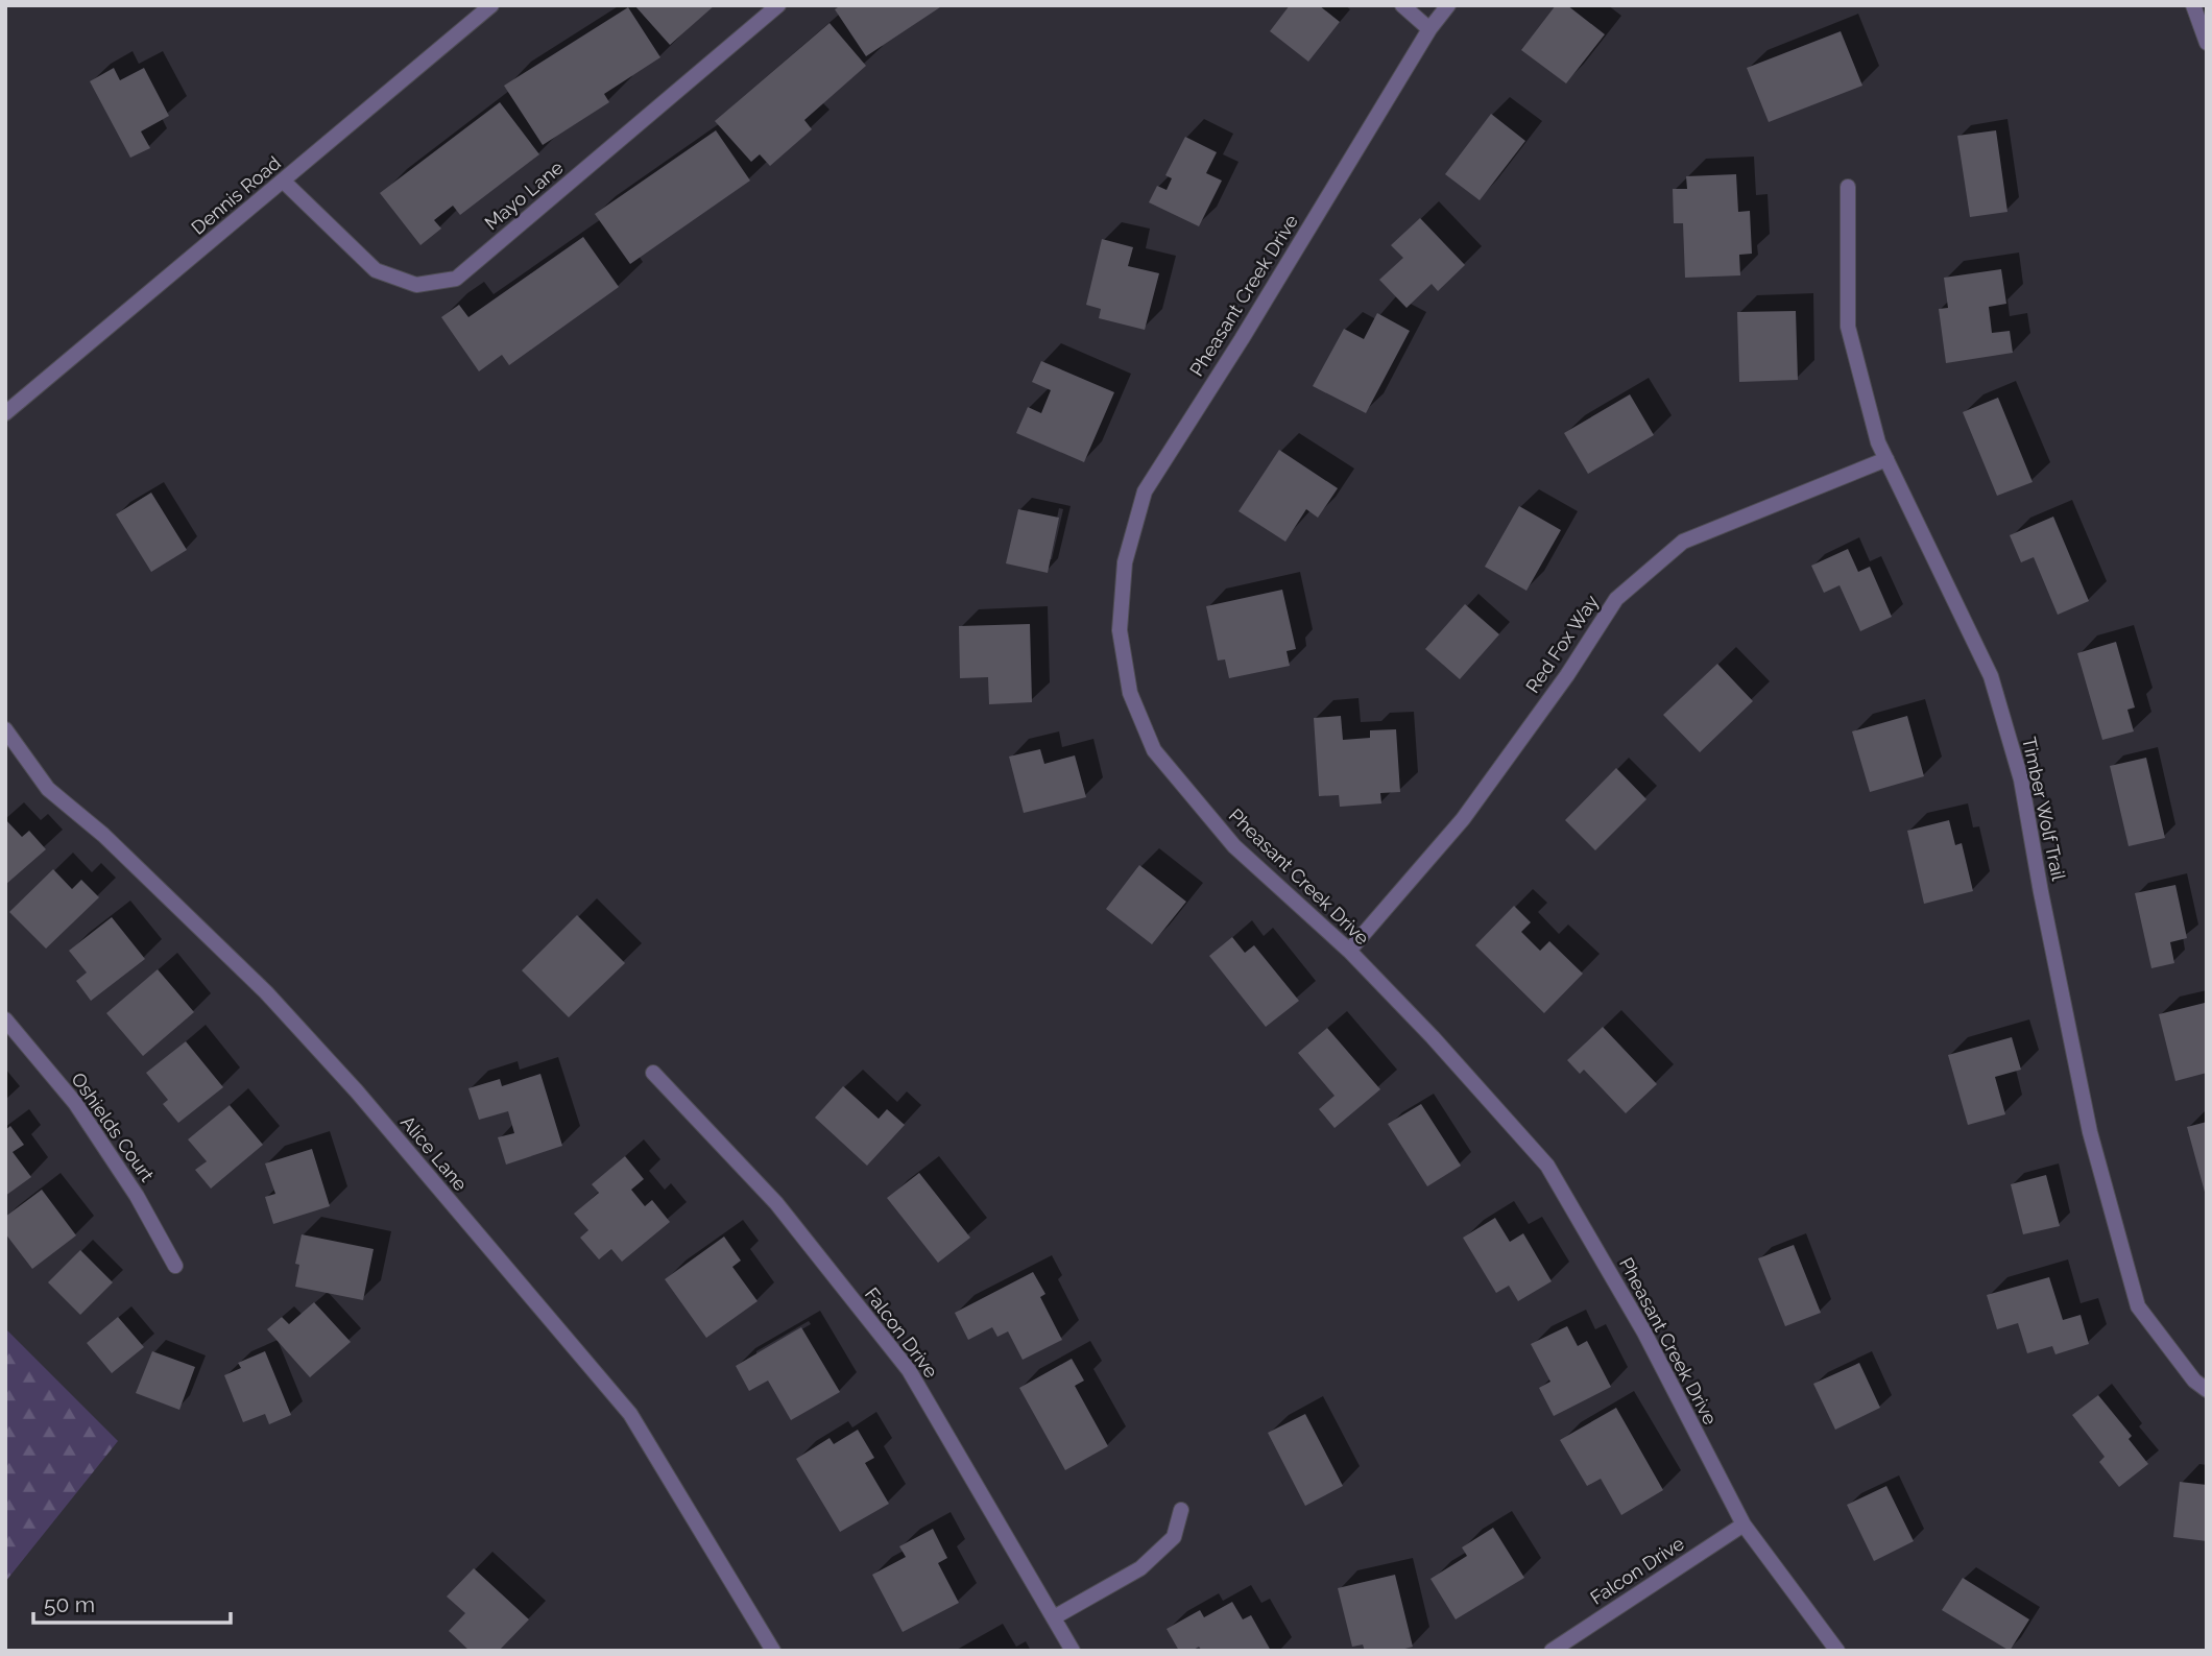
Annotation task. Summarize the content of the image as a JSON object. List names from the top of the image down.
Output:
{
  "streets": {
    "street": [
      "Dennis Road",
      "Mayo Lane",
      "Pheasant Creek Drive",
      "Red Fox Way",
      "Timber Wolf Trail",
      "Oshields Court",
      "Alice Lane",
      "Falcon Drive"
    ]
  },
  "crossings": [
    ["Dennis Road", "Mayo Lane"],
    ["Pheasant Creek Drive", "Red Fox Way"],
    ["Pheasant Creek Drive", "Falcon Drive"],
    ["Red Fox Way", "Timber Wolf Trail"]
  ],
  "scale_bar": "50 m"
}
